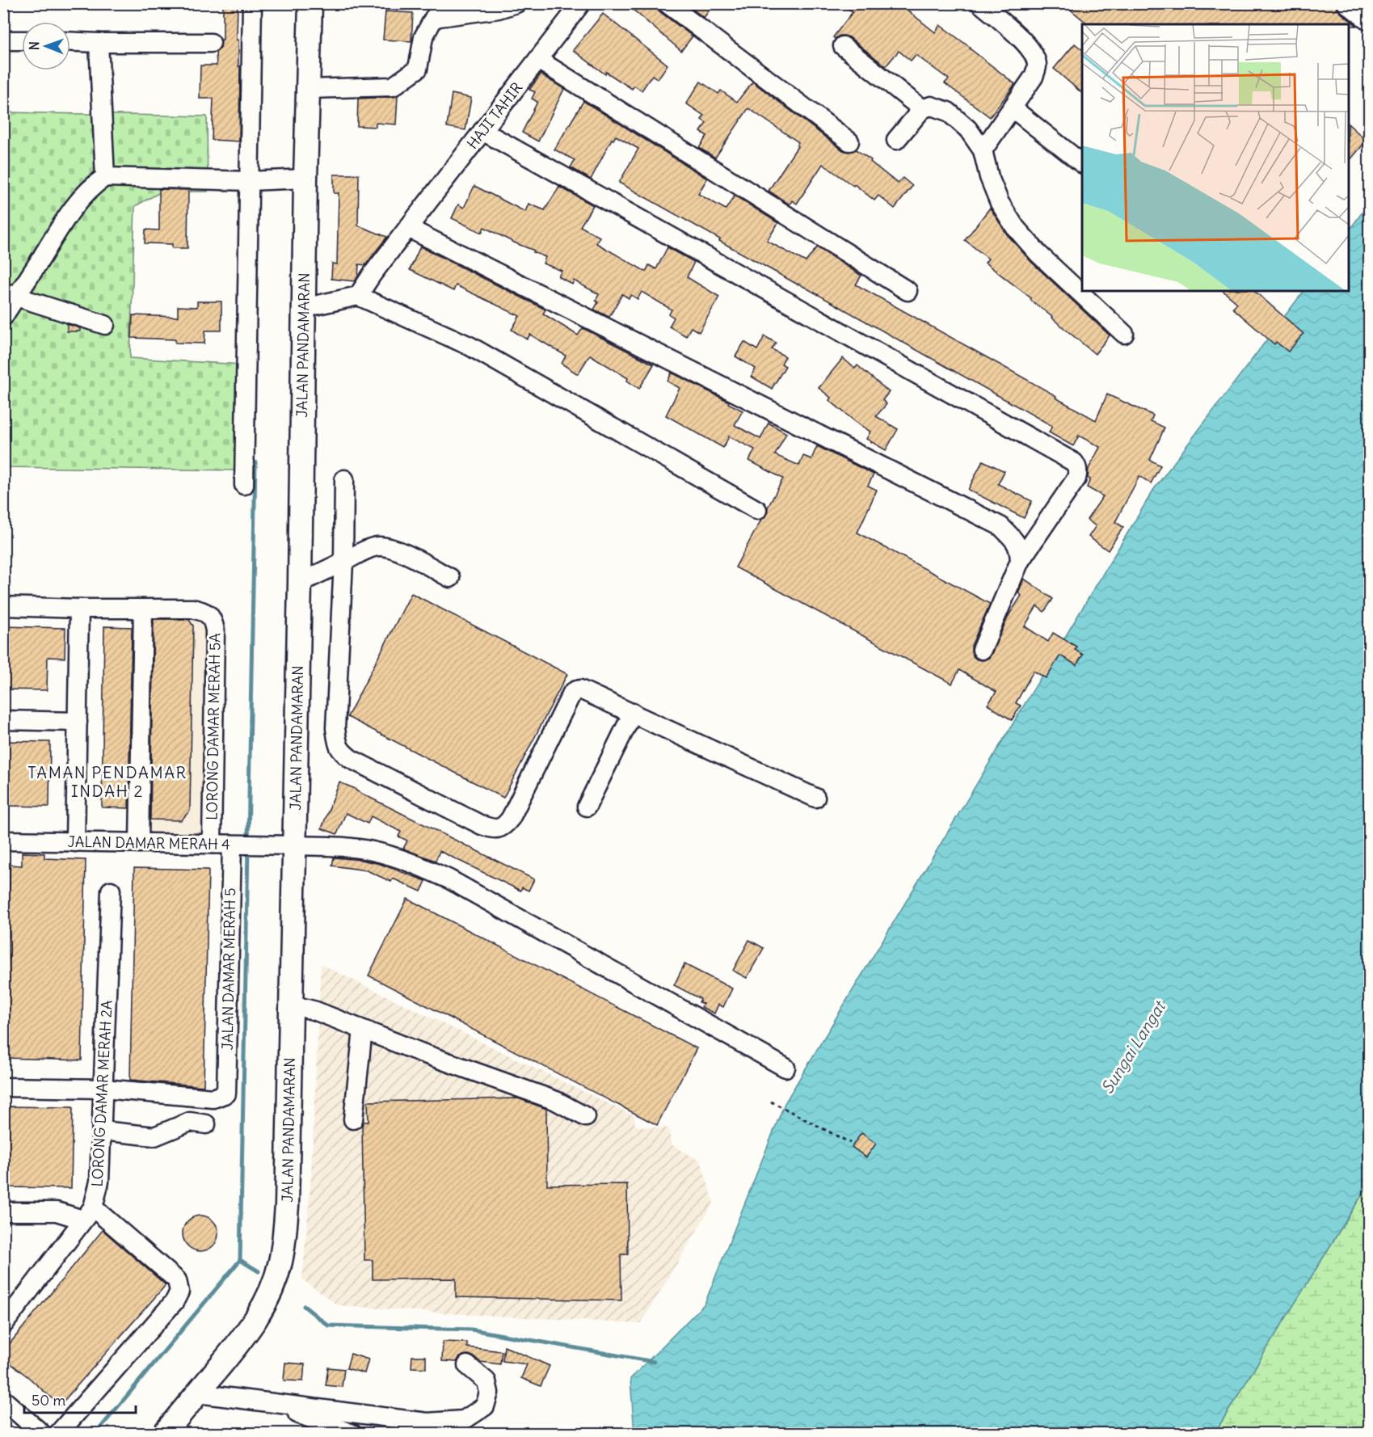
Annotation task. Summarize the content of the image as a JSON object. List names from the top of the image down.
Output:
{
  "streets": {
    "main road": ["JALAN PANDAMARAN"],
    "street": [
      "HAJI TAHIR",
      "LORONG DAMAR MERAH 5A",
      "JALAN DAMAR MERAH 4",
      "JALAN DAMAR MERAH 5",
      "LORONG DAMAR MERAH 2A"
    ]
  },
  "crossings": [
    ["JALAN PANDAMARAN", "JALAN DAMAR MERAH 4"],
    ["LORONG DAMAR MERAH 5A", "JALAN DAMAR MERAH 4"],
    ["JALAN DAMAR MERAH 4", "JALAN DAMAR MERAH 5"],
    ["JALAN DAMAR MERAH 5", "LORONG DAMAR MERAH 2A"]
  ],
  "districts": ["TAMAN PENDAMAR INDAH 2"],
  "water": ["Sungai Langat"],
  "scale_bar": "50 m",
  "north": "left"
}
